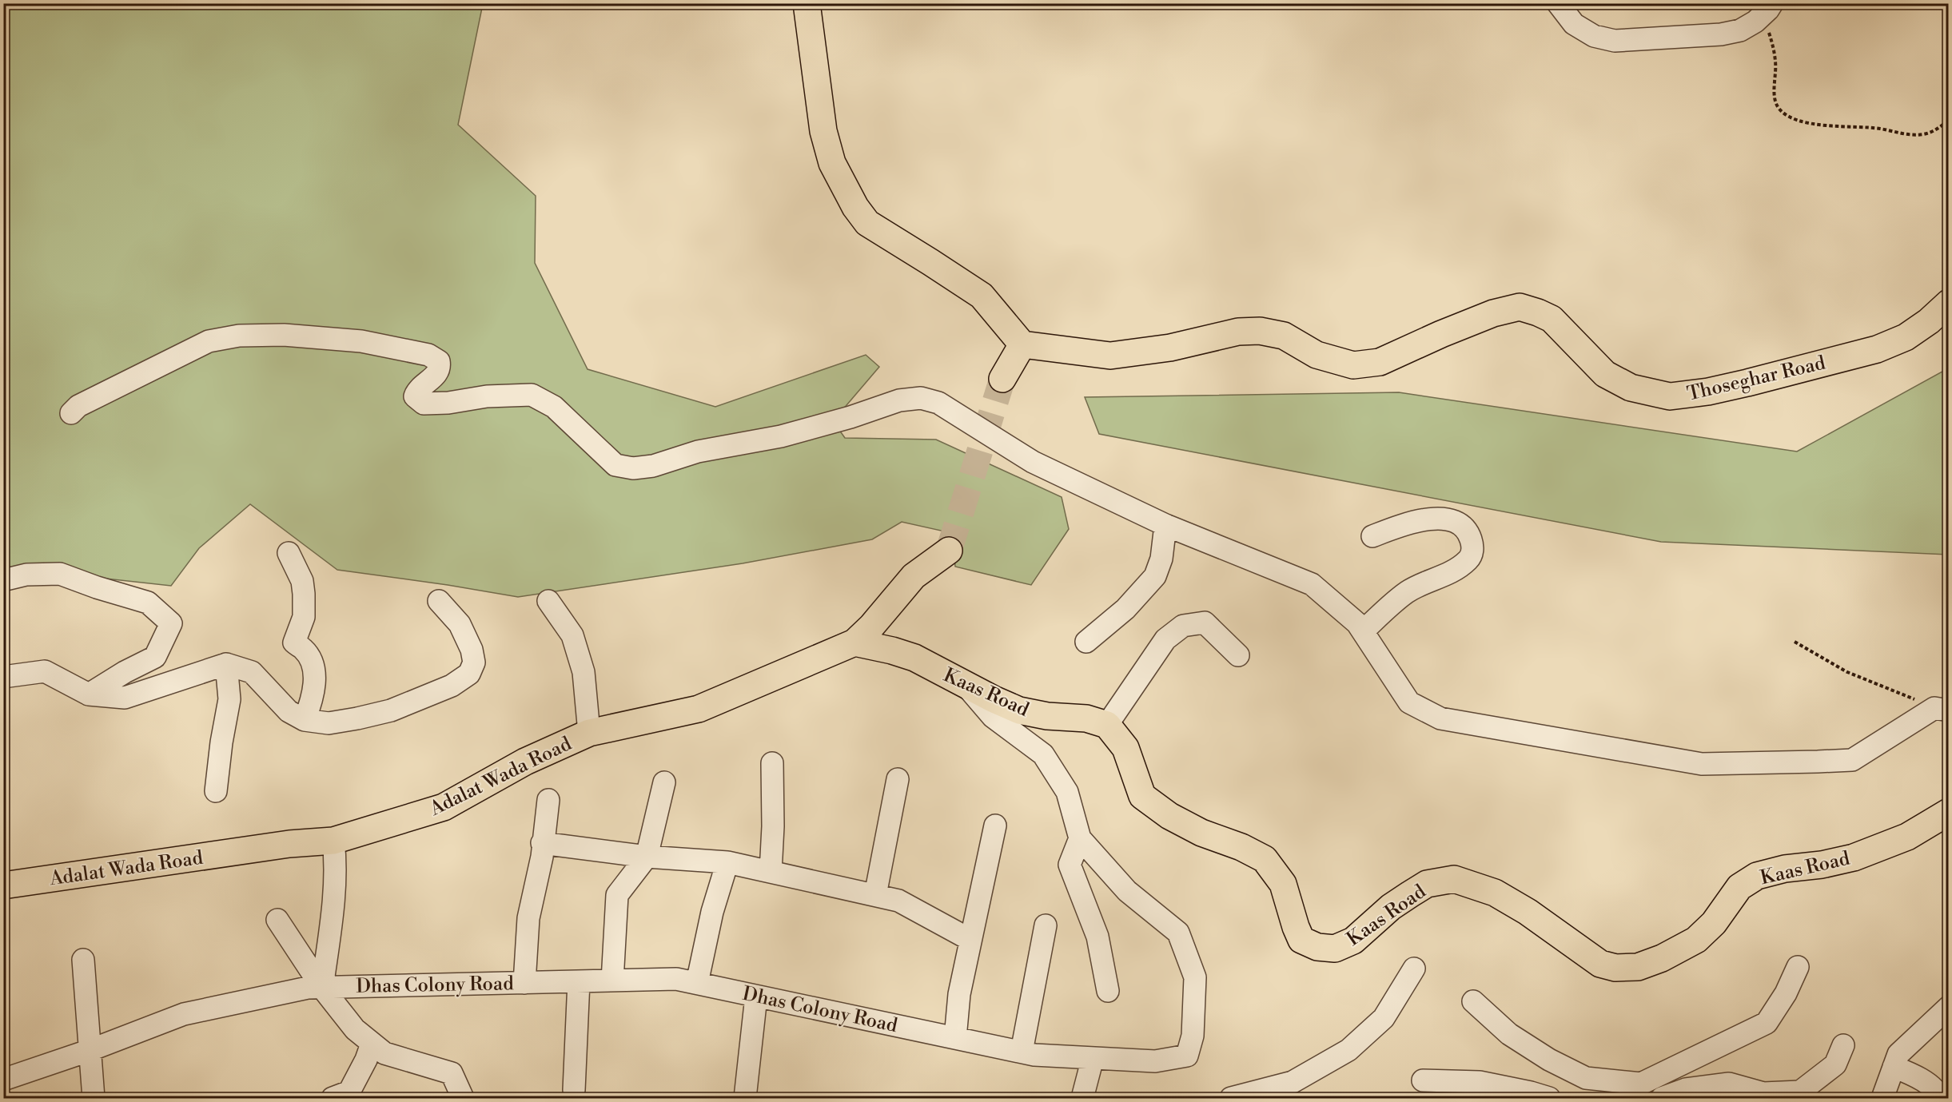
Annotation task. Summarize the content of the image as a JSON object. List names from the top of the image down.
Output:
{
  "streets": {
    "main road": ["Thoseghar Road", "Kaas Road", "Adalat Wada Road"],
    "street": ["Dhas Colony Road"]
  },
  "crossings": [
    ["Kaas Road", "Adalat Wada Road"],
    ["Kaas Road", "Dhas Colony Road"]
  ]
}
